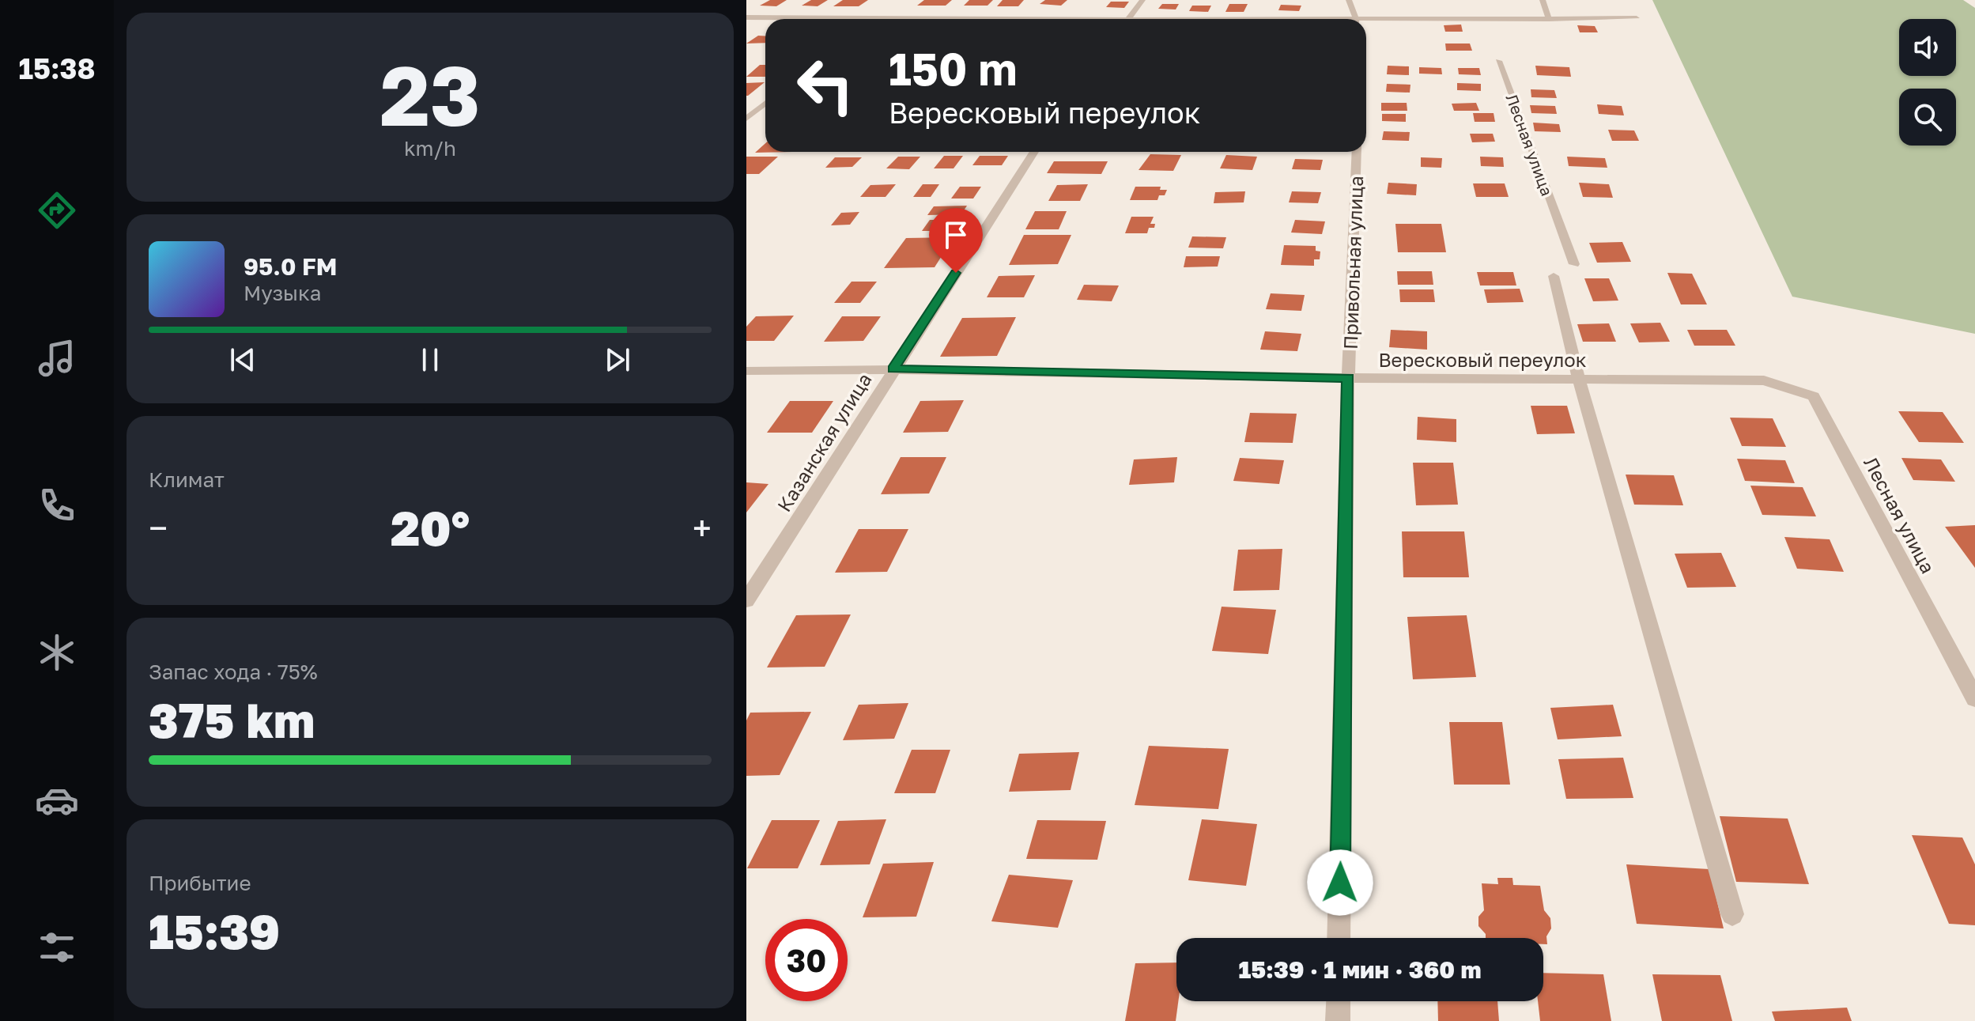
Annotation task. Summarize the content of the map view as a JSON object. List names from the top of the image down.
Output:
{
  "streets": {
    "street": [
      "Лесная улица",
      "Привольная улица",
      "Вересковый переулок",
      "Казанская улица"
    ]
  },
  "crossings": [
    ["Лесная улица", "Вересковый переулок"],
    ["Привольная улица", "Вересковый переулок"],
    ["Вересковый переулок", "Казанская улица"]
  ],
  "page": {
    "tabs": "15:38",
    "tile": [
      ["23", "km/h"],
      "Климат",
      ["Запас хода · 75%", "375 km"],
      ["Прибытие", "15:39"]
    ],
    "turn": ["150 m", "Вересковый переулок"],
    "song": ["95.0 FM", "Музыка"],
    "heat": ["−", "20°", "+"],
    "limit": "30",
    "trip": "15:39 · 1 мин · 360 m"
  }
}
